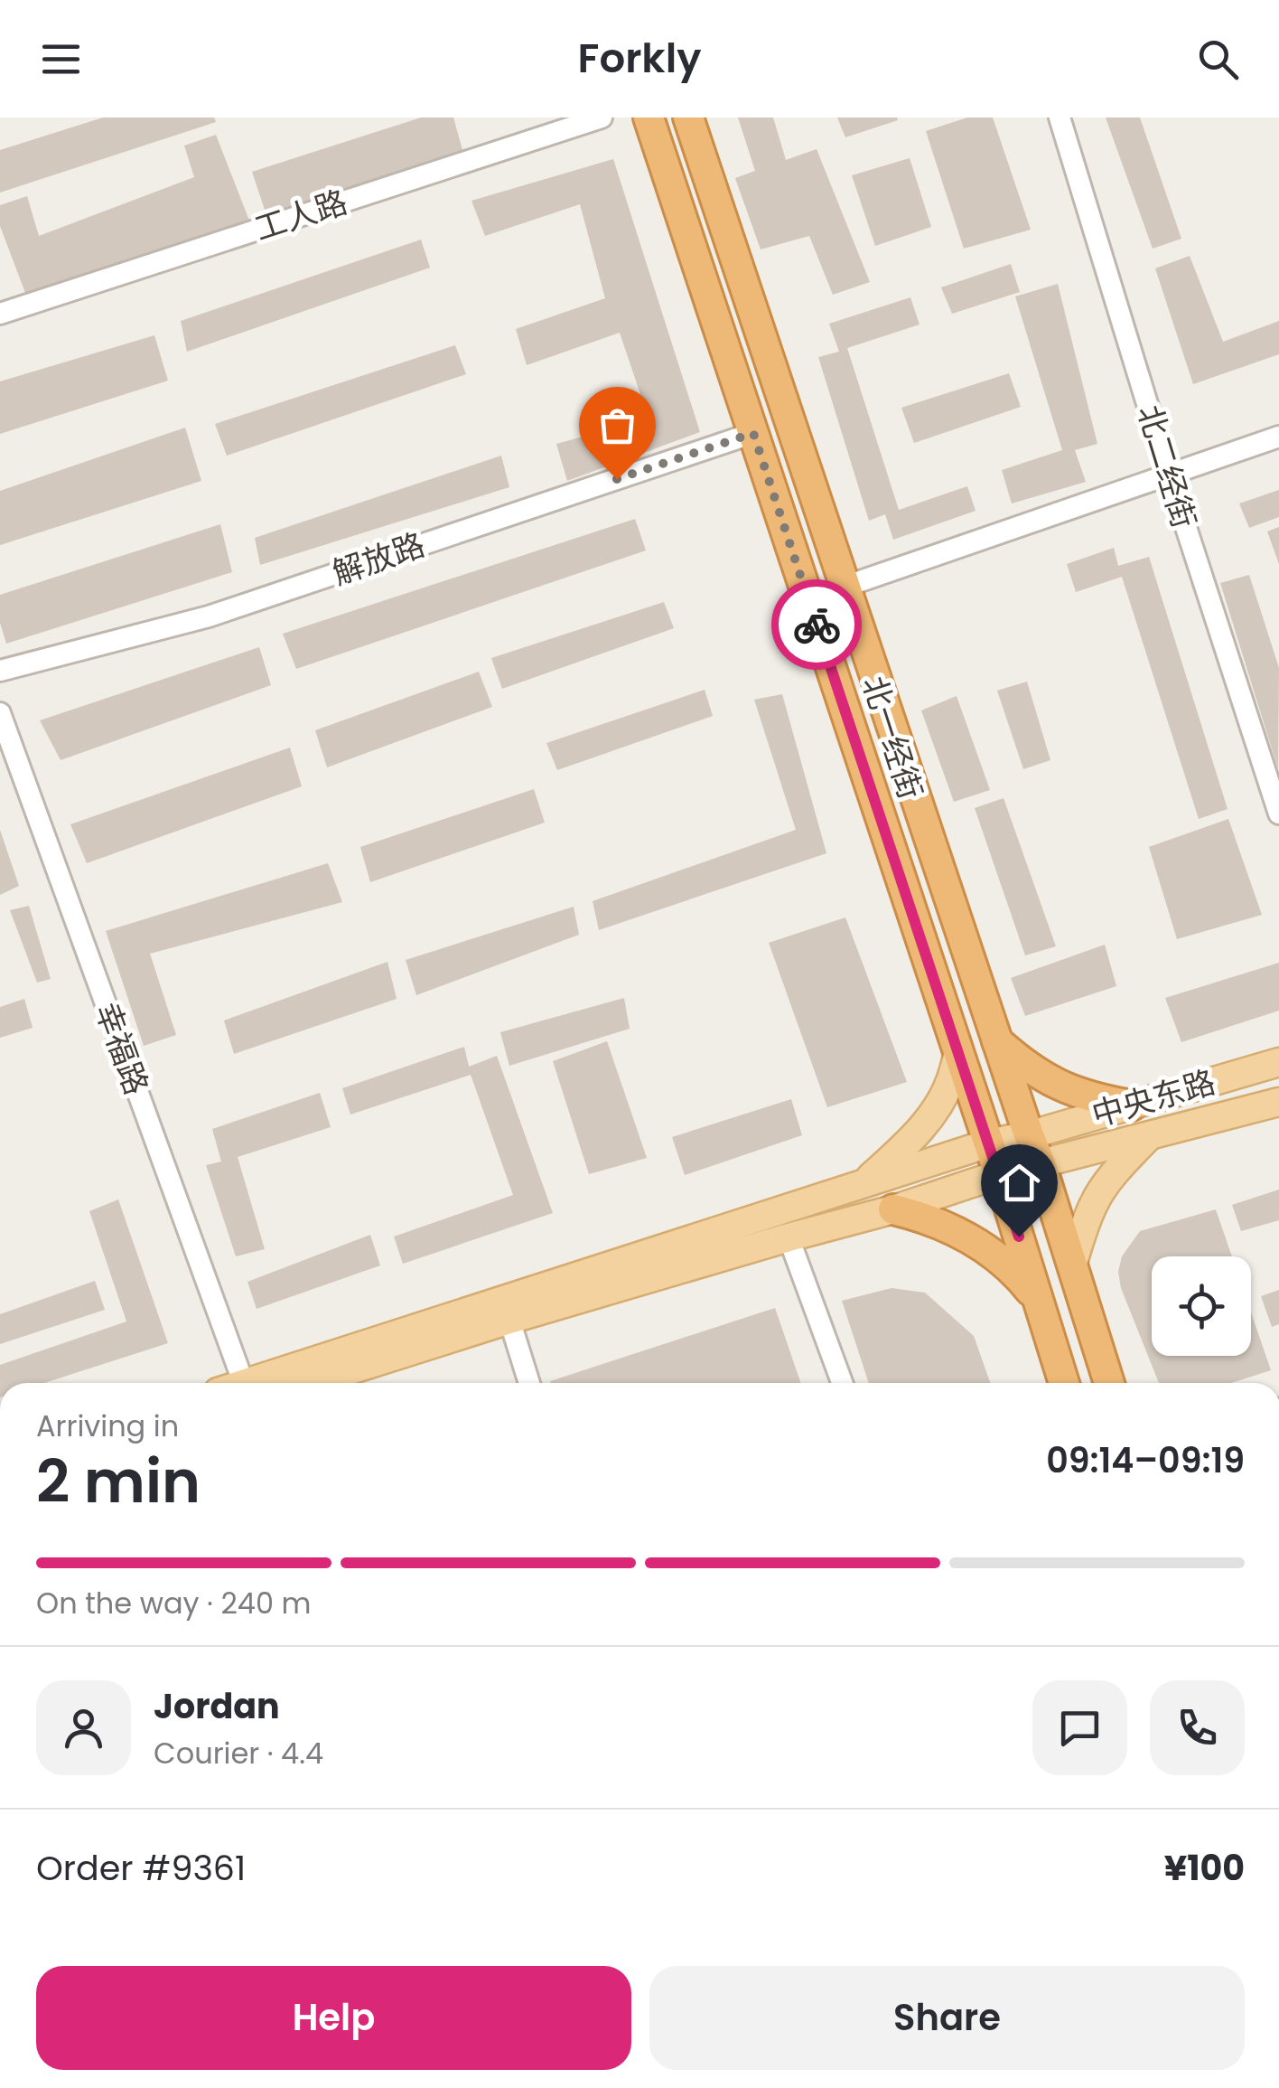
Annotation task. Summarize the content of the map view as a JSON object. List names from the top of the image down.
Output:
{
  "streets": {
    "highway": ["北一经街"],
    "main road": ["中央东路"],
    "street": [
      "工人路",
      "北二经街",
      "解放路",
      "幸福路"
    ]
  },
  "crossings": [
    ["解放路", "北一经街"],
    ["北一经街", "中央东路"]
  ],
  "page": {
    "header": "Forkly",
    "heading": ["2 min", "Arriving in", "09:14–09:19"],
    "panel": [
      "Jordan",
      "Courier · 4.4",
      "Order #9361",
      "¥100"
    ],
    "bar": "On the way · 240 m",
    "buttons": ["Help", "Share"]
  }
}
